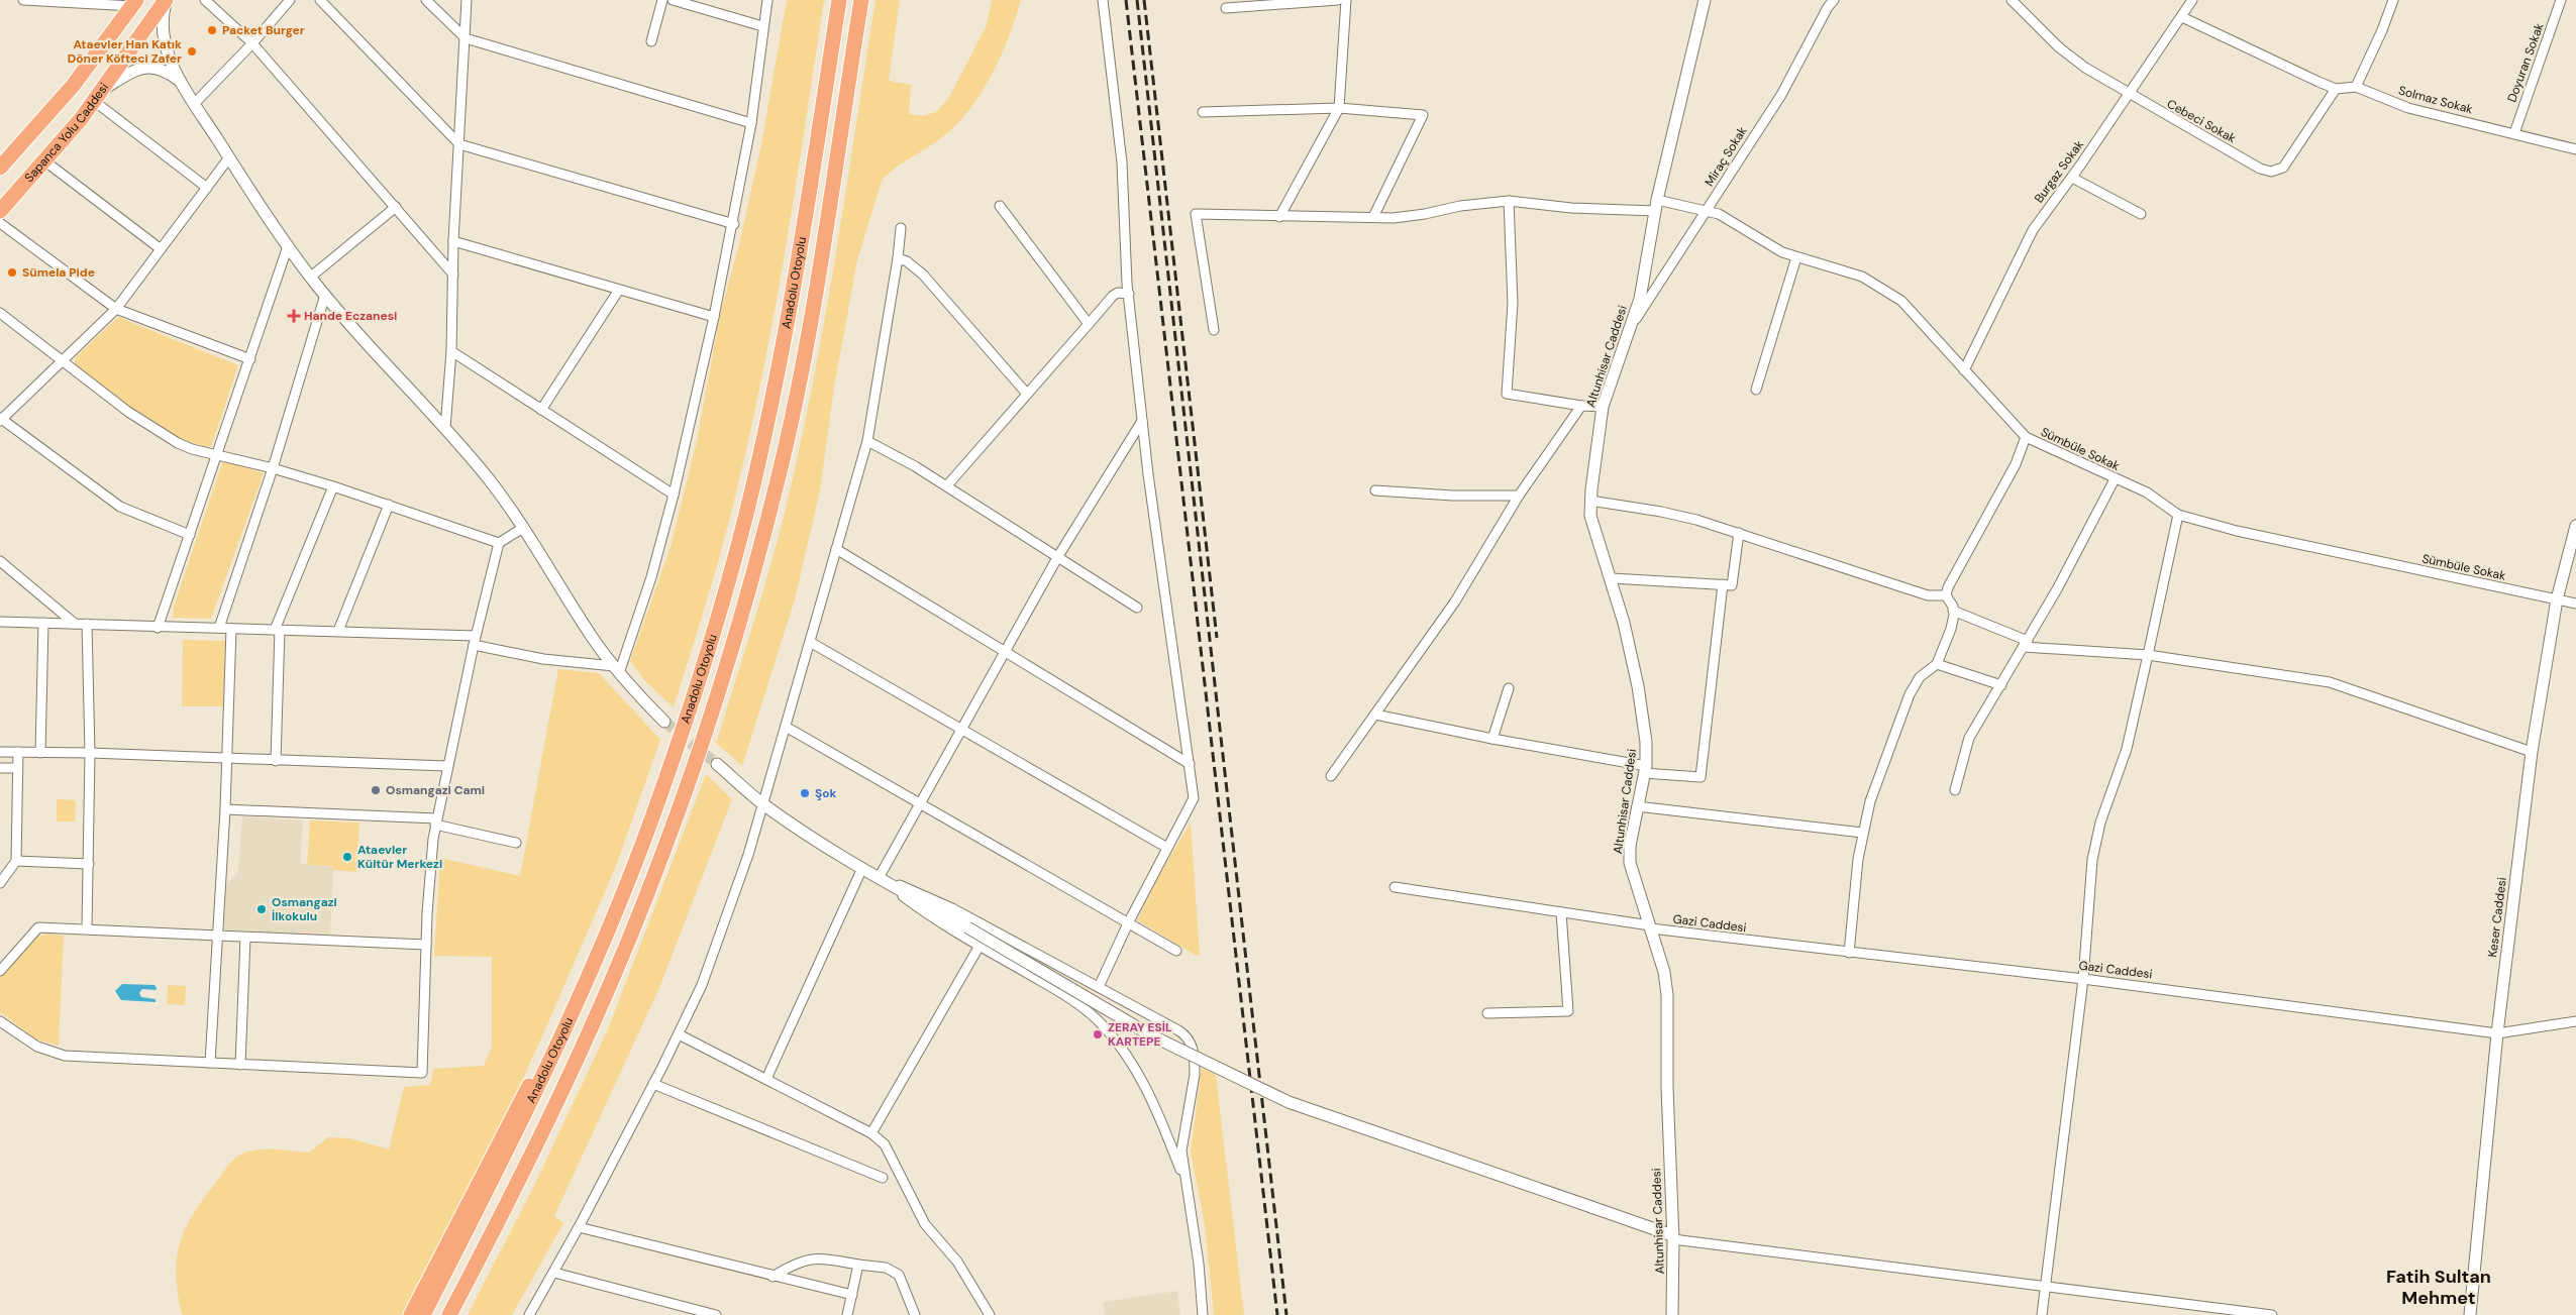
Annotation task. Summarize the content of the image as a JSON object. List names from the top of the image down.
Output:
{
  "streets": {
    "highway": ["Sapanca Yolu Caddesi", "Anadolu Otoyolu"],
    "street": [
      "Doyuran Sokak",
      "Solmaz Sokak",
      "Cebeci Sokak",
      "Miraç Sokak",
      "Burgaz Sokak",
      "Altunhisar Caddesi",
      "Sümbüle Sokak",
      "Keser Caddesi",
      "Gazi Caddesi"
    ]
  },
  "crossings": [
    ["Doyuran Sokak", "Solmaz Sokak"],
    ["Solmaz Sokak", "Cebeci Sokak"],
    ["Solmaz Sokak", "Burgaz Sokak"],
    ["Cebeci Sokak", "Burgaz Sokak"],
    ["Miraç Sokak", "Altunhisar Caddesi"],
    ["Miraç Sokak", "Sümbüle Sokak"],
    ["Burgaz Sokak", "Sümbüle Sokak"],
    ["Altunhisar Caddesi", "Sümbüle Sokak"],
    ["Altunhisar Caddesi", "Gazi Caddesi"],
    ["Sümbüle Sokak", "Keser Caddesi"],
    ["Keser Caddesi", "Gazi Caddesi"]
  ],
  "districts": ["Fatih Sultan Mehmet"],
  "places": {
    "other": [
      "Packet Burger",
      "Ataevler Han Katık Döner Köfteci Zafer",
      "Sümela Pide",
      "Osmangazi Cami",
      "Şok",
      "Ataevler Kültür Merkezi",
      "Osmangazi İlkokulu",
      "ZERAY ESİL KARTEPE"
    ],
    "health": ["Hande Eczanesi"]
  }
}
